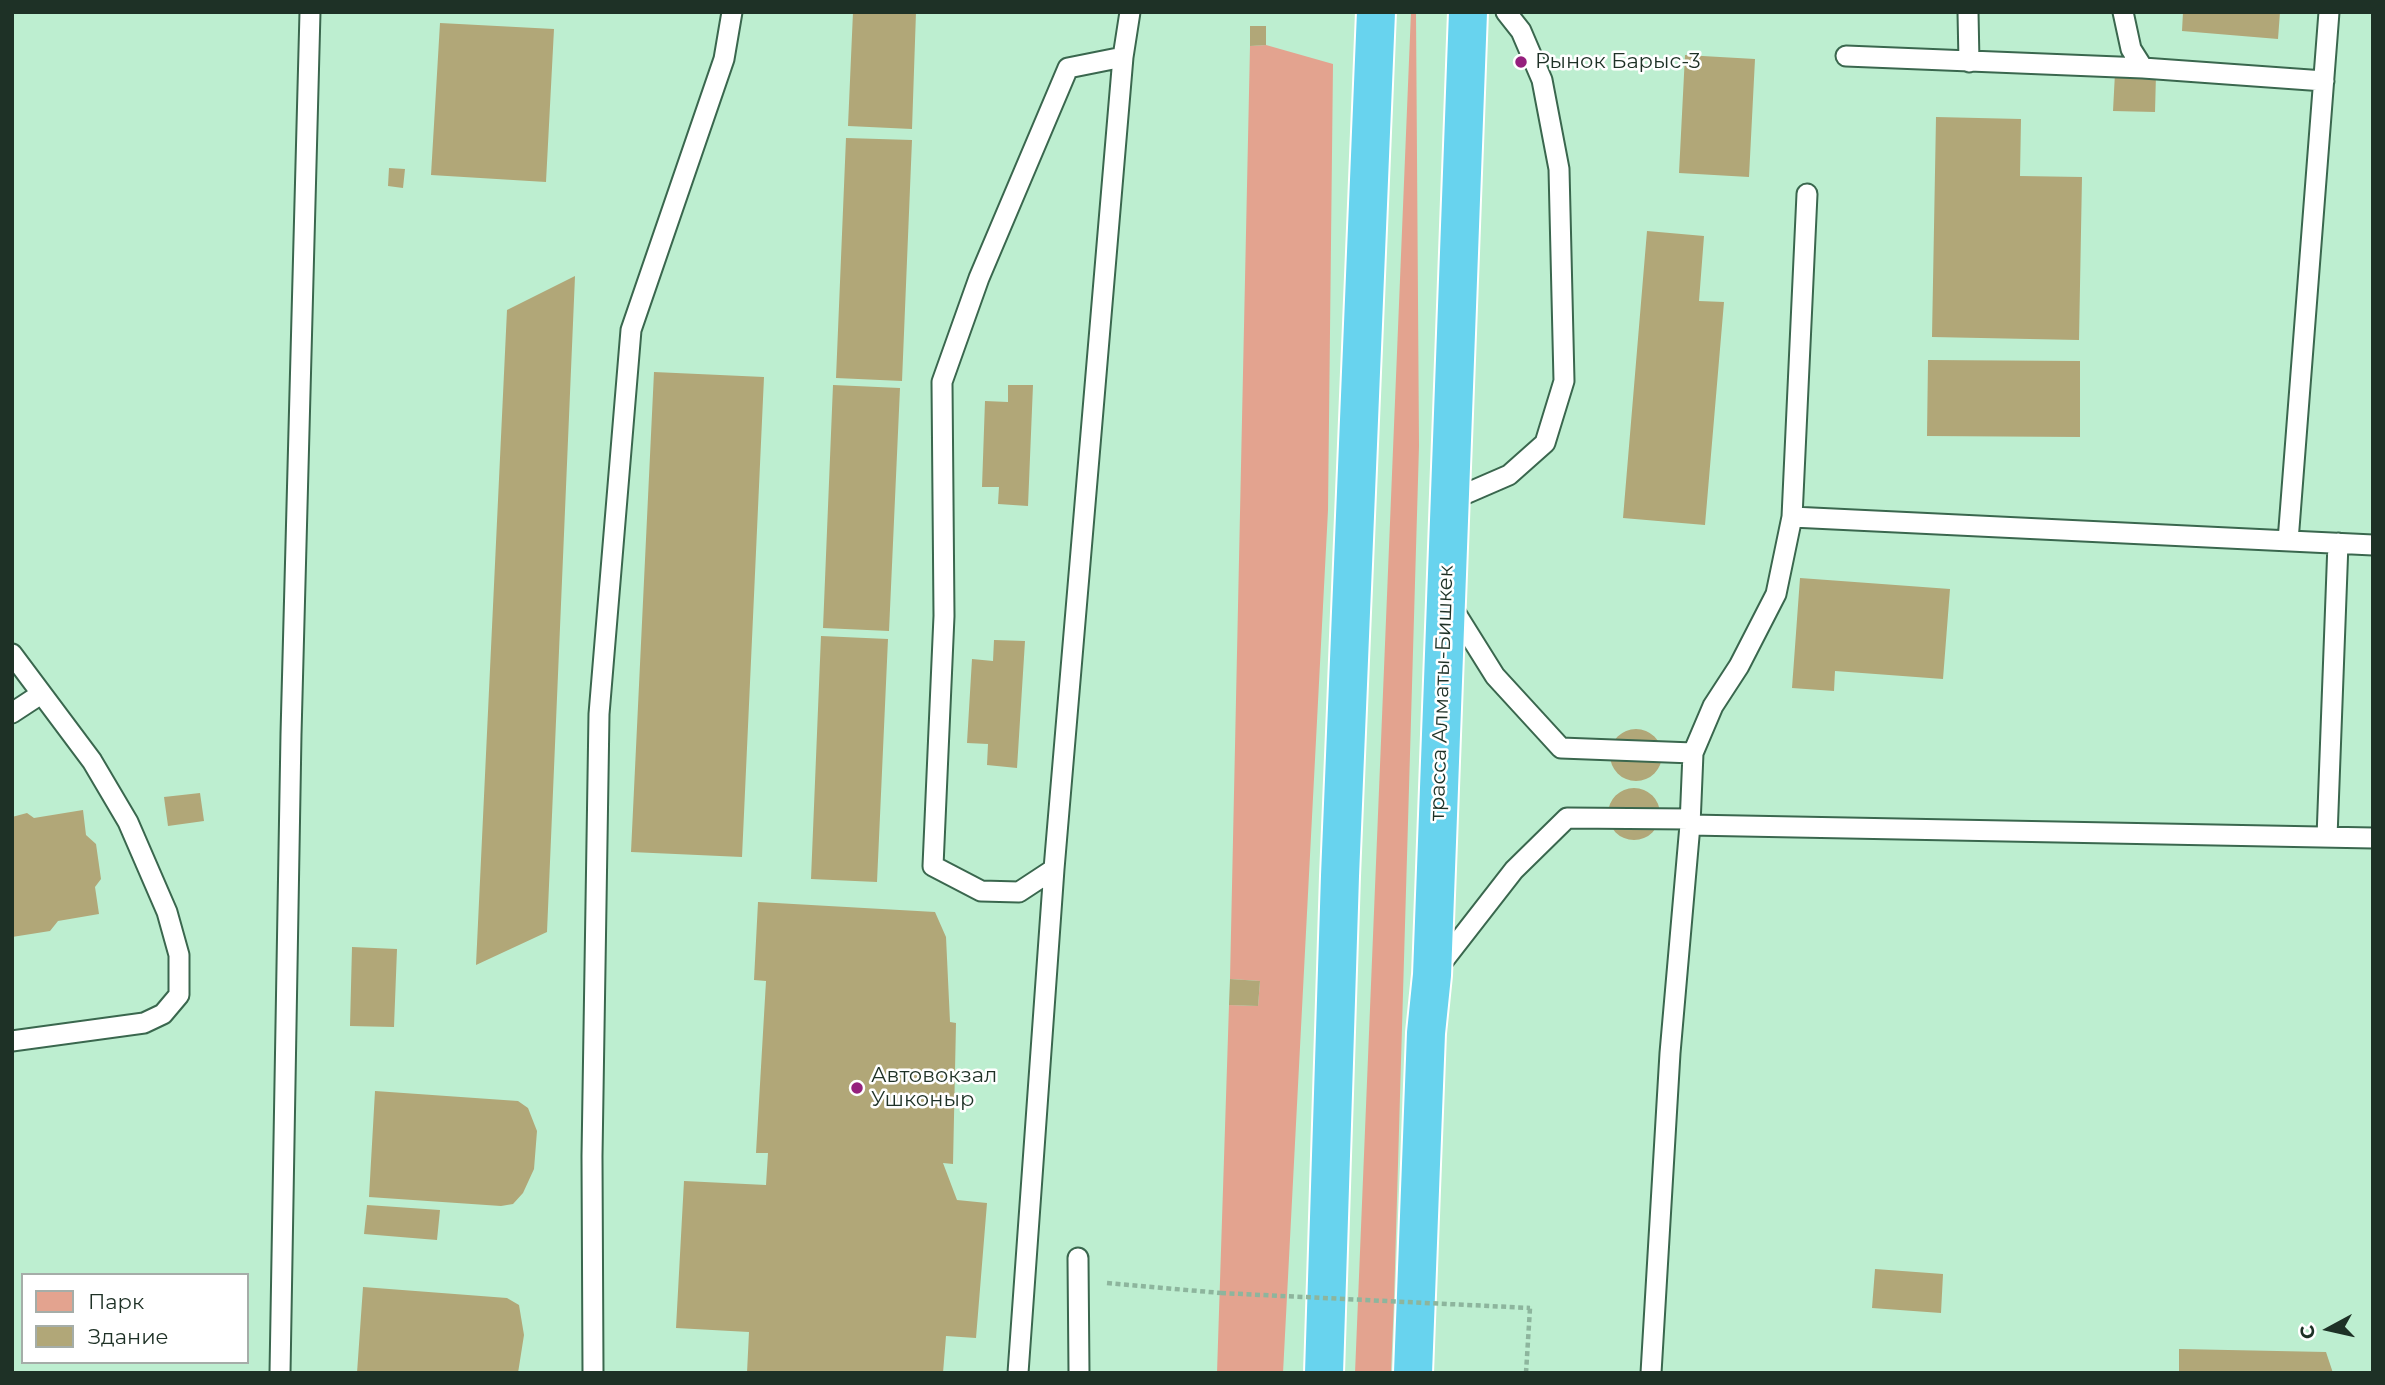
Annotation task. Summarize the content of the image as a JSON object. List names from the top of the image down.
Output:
{
  "streets": {
    "highway": ["трасса Алматы-Бишкек"]
  },
  "places": ["Рынок Барыс-3", "Автовокзал Ушконыр"],
  "legend": ["Парк", "Здание"],
  "north": "left"
}
